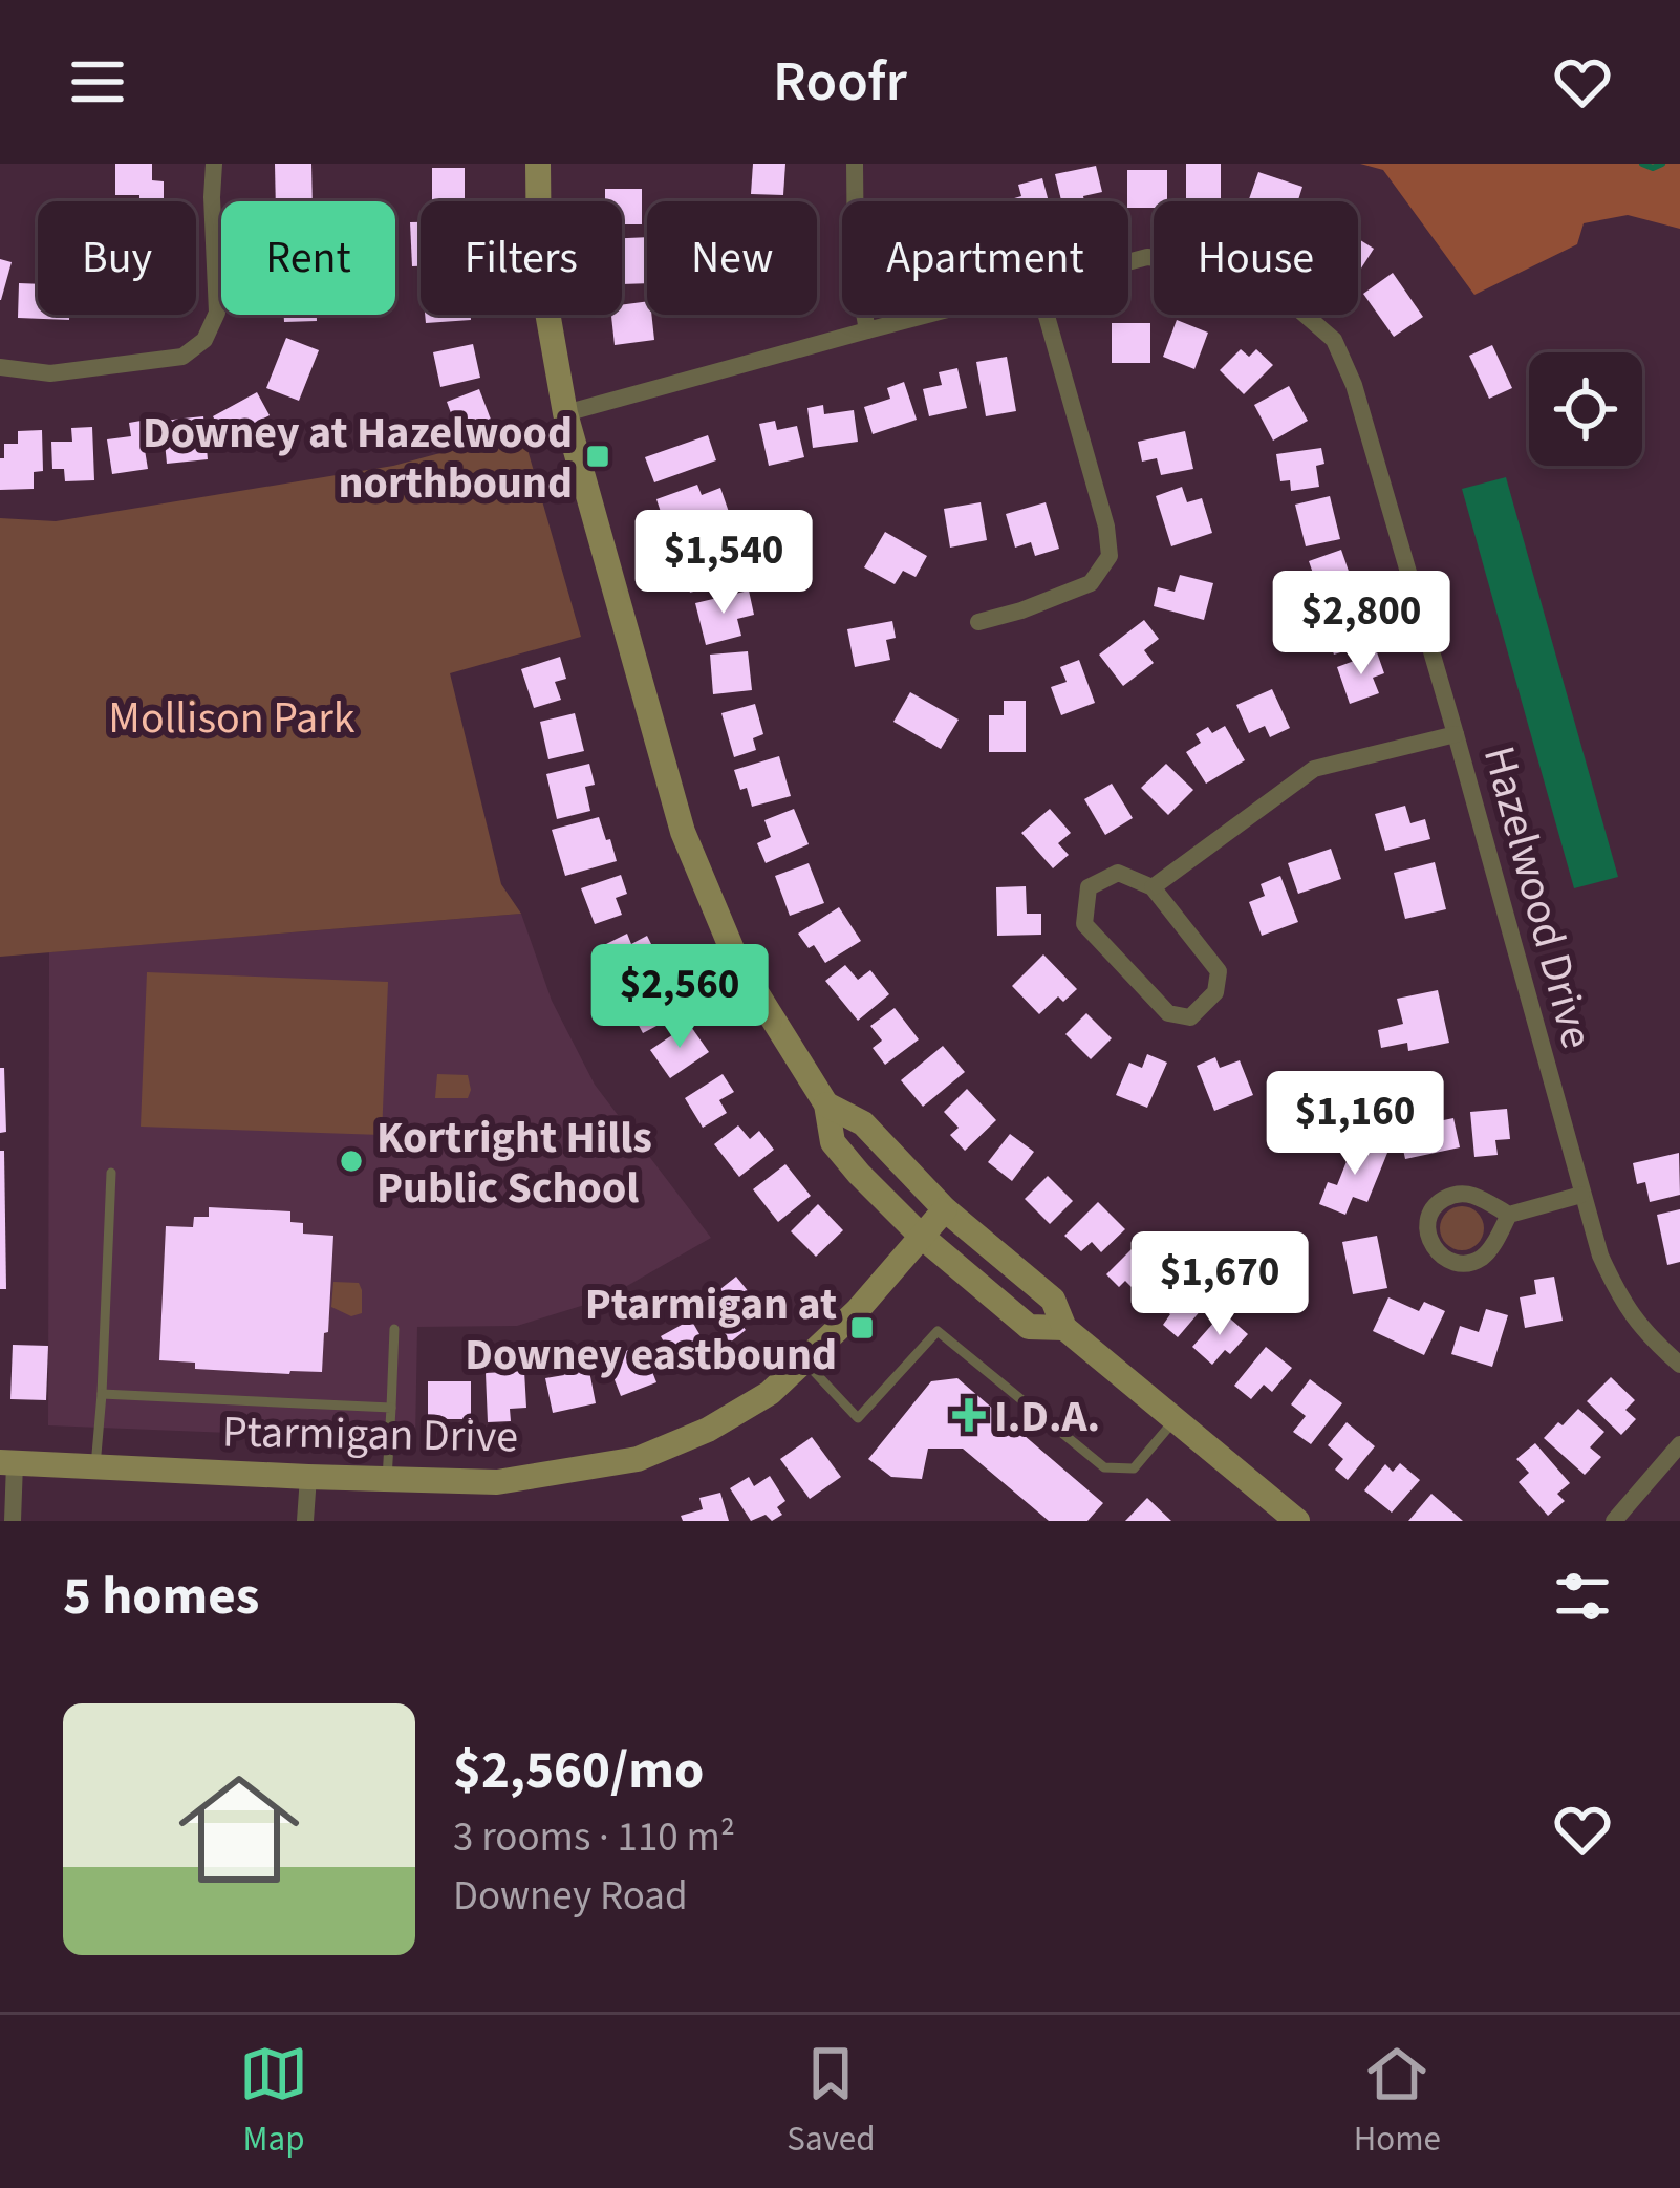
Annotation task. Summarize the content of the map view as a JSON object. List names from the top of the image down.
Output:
{
  "streets": {
    "main road": ["Ptarmigan Drive"],
    "street": ["Hazelwood Drive"]
  },
  "parks": ["Mollison Park"],
  "places": {
    "transit": ["Downey at Hazelwood northbound", "Ptarmigan at Downey eastbound"],
    "other": ["Kortright Hills Public School"],
    "health": ["I.D.A."]
  },
  "page": {
    "header": "Roofr",
    "chip": [
      "Buy",
      "Rent",
      "Filters",
      "New",
      "Apartment",
      "House"
    ],
    "price": [
      "$1,540",
      "$2,800",
      "$2,560",
      "$1,160",
      "$1,670"
    ],
    "heading": "5 homes",
    "list": [
      {
        "name": "$2,560/mo",
        "note": "3 rooms · 110 m² · Downey Road"
      }
    ],
    "tabs": ["Map", "Saved", "Home"]
  }
}
